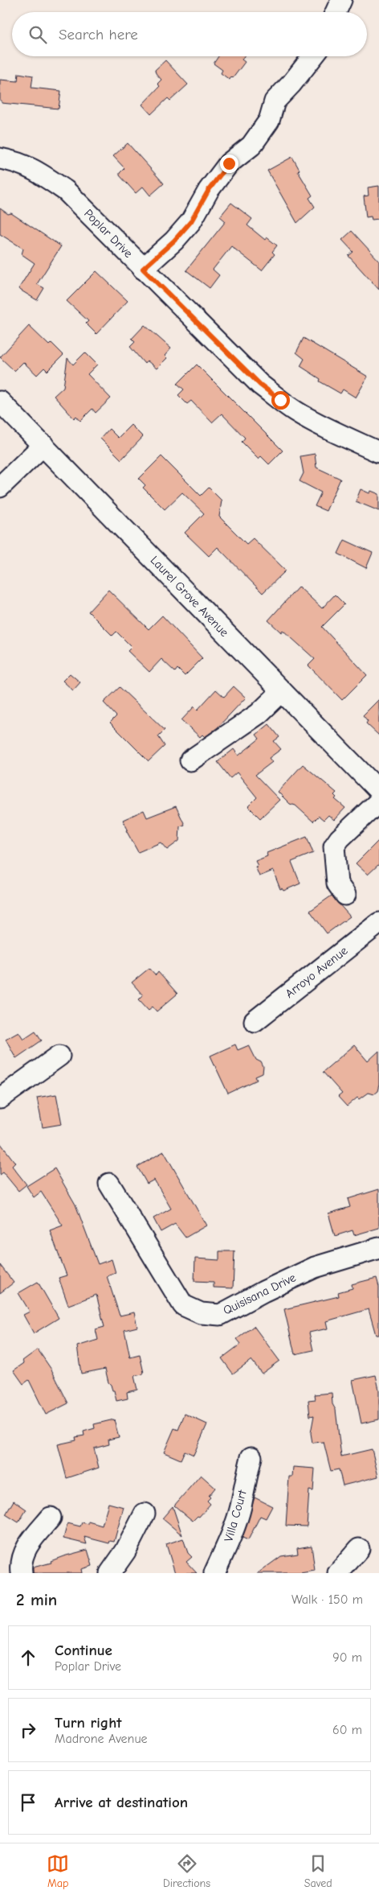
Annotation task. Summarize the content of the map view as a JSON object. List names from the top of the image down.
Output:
{
  "streets": {
    "street": [
      "Poplar Drive",
      "Laurel Grove Avenue",
      "Arroyo Avenue",
      "Quisisana Drive",
      "Villa Court"
    ]
  },
  "page": {
    "search": "Search here",
    "heading": ["2 min", "Walk · 150 m"],
    "list": [
      ["Continue", "Poplar Drive", "90 m"],
      ["Turn right", "Madrone Avenue", "60 m"],
      "Arrive at destination"
    ],
    "nav": ["Map", "Directions", "Saved"]
  }
}
